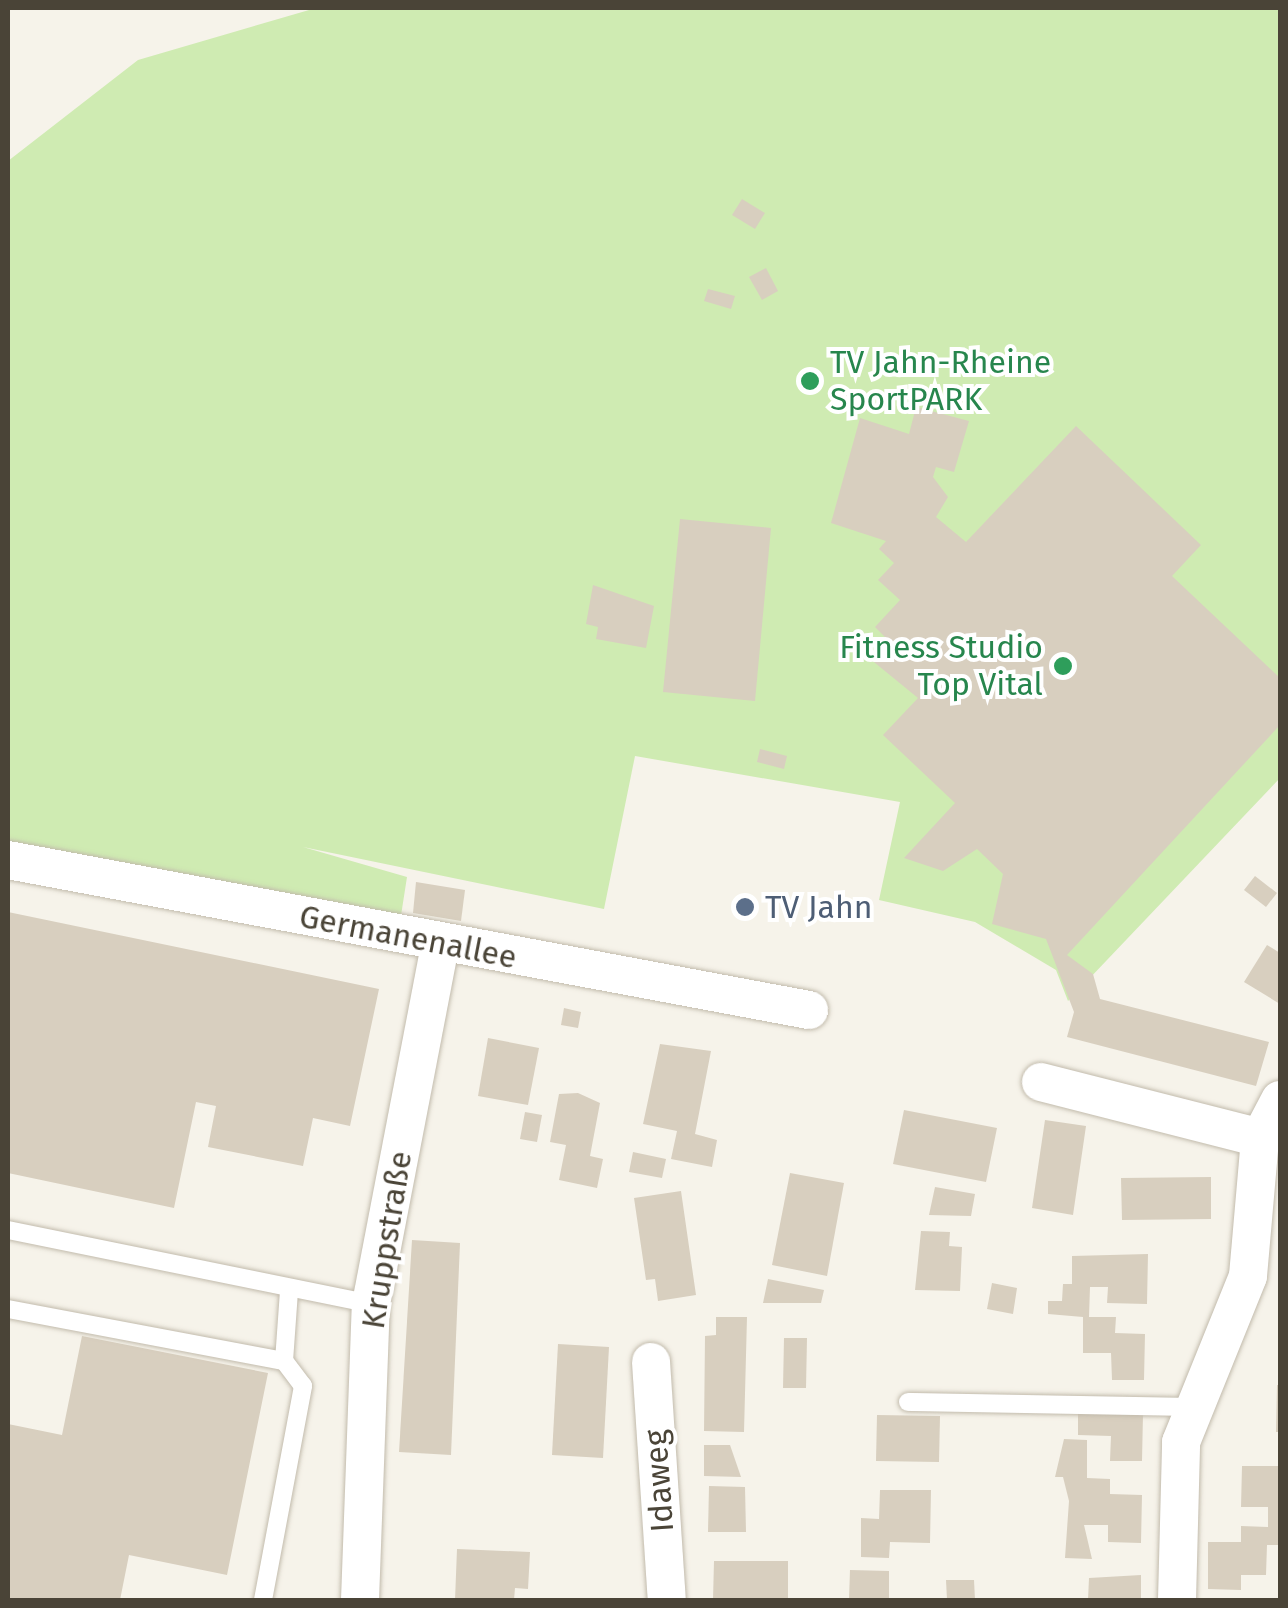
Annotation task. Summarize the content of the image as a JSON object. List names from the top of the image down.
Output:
{
  "streets": {
    "street": ["Germanenallee", "Kruppstraße", "Idaweg"]
  },
  "crossings": [
    ["Germanenallee", "Kruppstraße"]
  ],
  "places": ["TV Jahn-Rheine SportPARK", "Fitness Studio Top Vital", "TV Jahn"]
}
